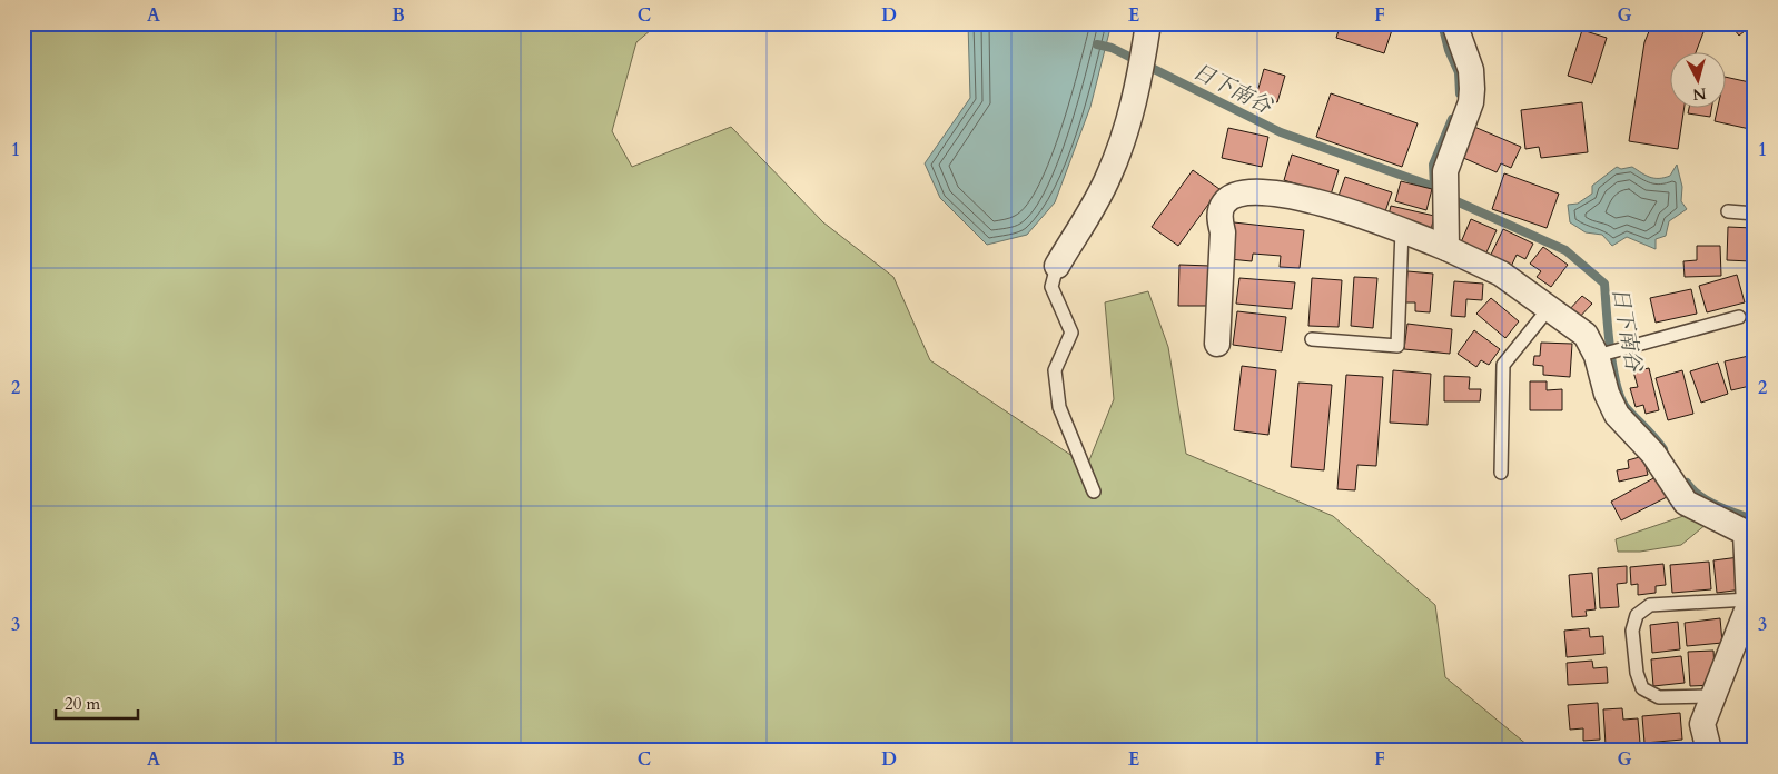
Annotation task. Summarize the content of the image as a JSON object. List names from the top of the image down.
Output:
{
  "water": ["日下南谷"],
  "scale_bar": "20 m",
  "north": "bottom",
  "grid": {
    "columns": [
      "A",
      "B",
      "C",
      "D",
      "E",
      "F",
      "G"
    ],
    "rows": ["1", "2", "3"]
  }
}
